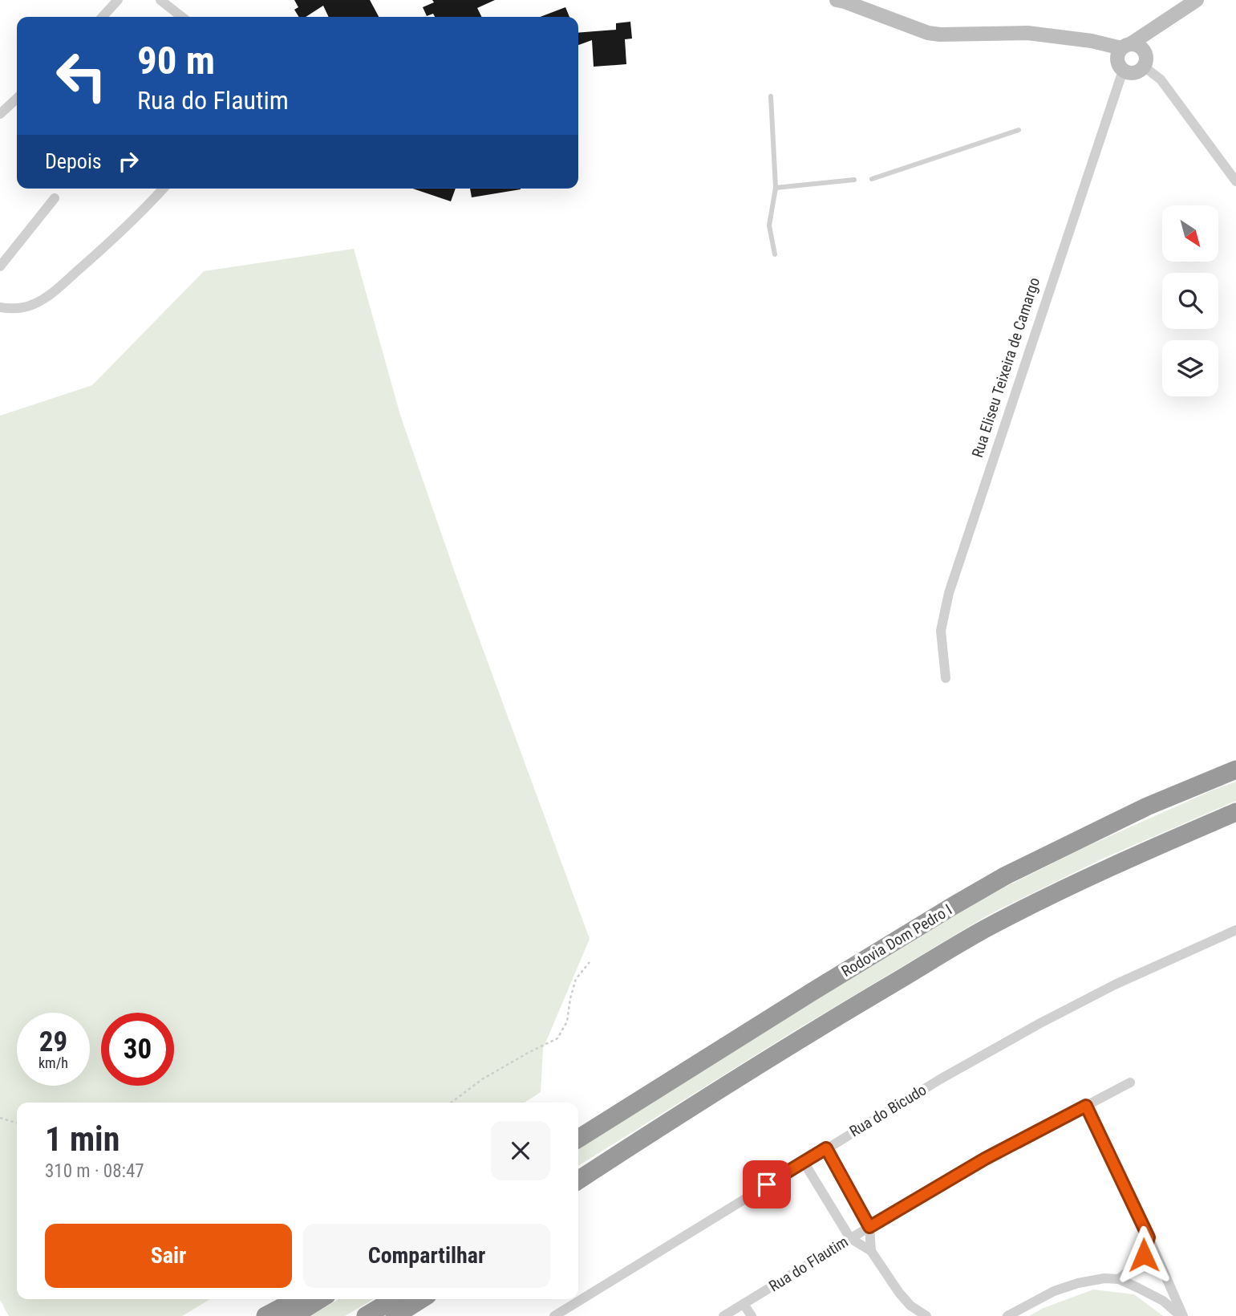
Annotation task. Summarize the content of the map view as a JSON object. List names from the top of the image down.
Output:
{
  "streets": {
    "highway": ["Rodovia Dom Pedro I"],
    "street": ["Rua Eliseu Teixeira de Camargo", "Rua do Bicudo", "Rua do Flautim"]
  },
  "north": "bottom right",
  "page": {
    "turn": ["90 m", "Rua do Flautim"],
    "then": "Depois",
    "speed": "29 km/h",
    "limit": "30",
    "heading": ["1 min", "310 m · 08:47"],
    "buttons": ["Sair", "Compartilhar"]
  }
}
